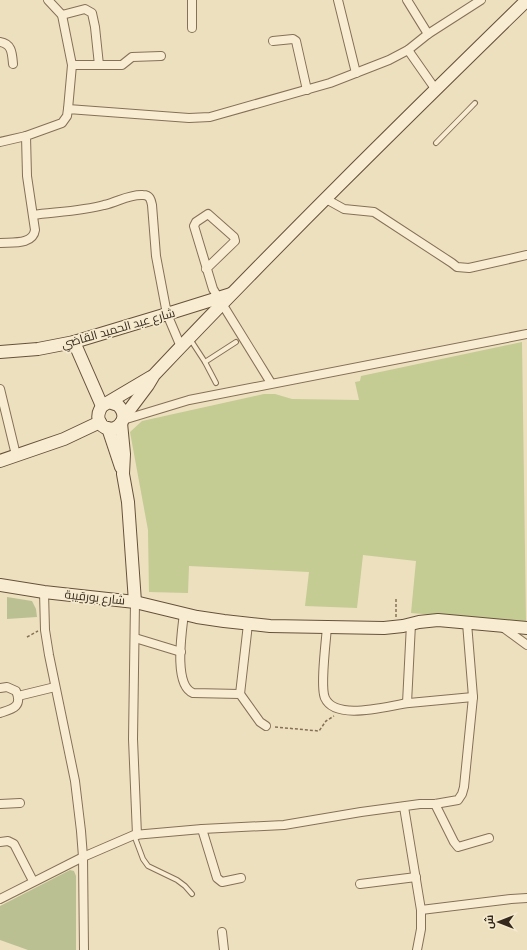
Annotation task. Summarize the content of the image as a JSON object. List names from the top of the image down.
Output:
{
  "streets": {
    "main road": ["شارع عبد الحميد القاضي", "شارع بورقيبة"]
  },
  "north": "left"
}
